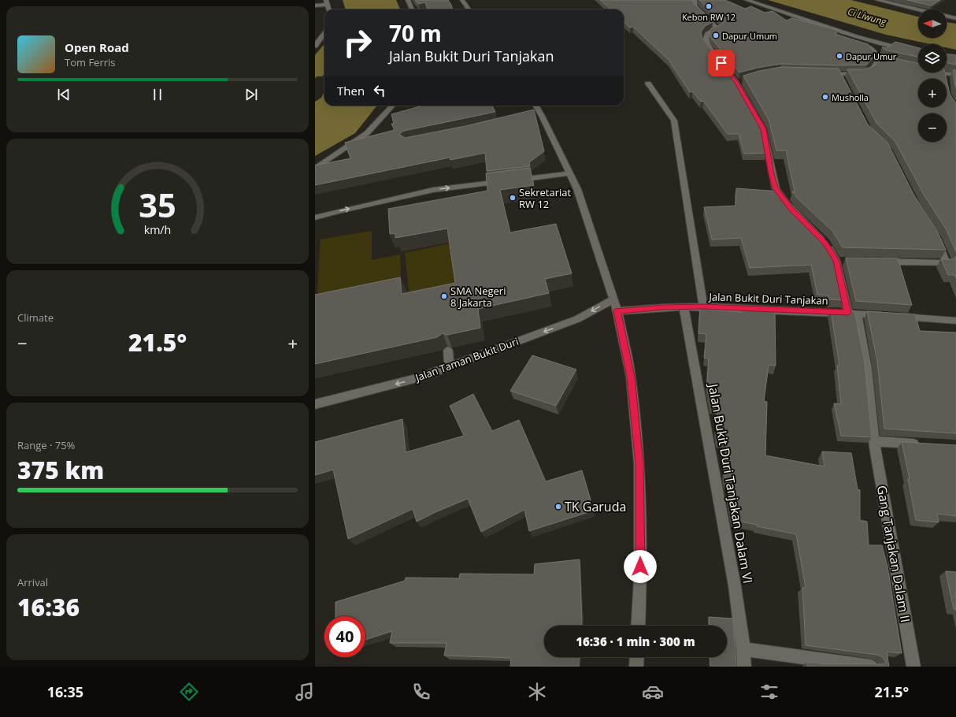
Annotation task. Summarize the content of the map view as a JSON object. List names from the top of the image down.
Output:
{
  "streets": {
    "street": [
      "Jalan Bukit Duri Tanjakan",
      "Jalan Taman Bukit Duri",
      "Jalan Bukit Duri Tanjakan Dalam VI",
      "Gang Tanjakan Dalam II"
    ]
  },
  "crossings": [
    ["Jalan Bukit Duri Tanjakan", "Jalan Bukit Duri Tanjakan Dalam VI"],
    ["Jalan Bukit Duri Tanjakan", "Gang Tanjakan Dalam II"]
  ],
  "one_way": ["Jalan Taman Bukit Duri"],
  "water": ["Ci Liwung"],
  "places": [
    "Kebon RW 12",
    "Dapur Umum",
    "Dapur Umur",
    "Musholla",
    "Sekretariat RW 12",
    "SMA Negeri 8 Jakarta",
    "TK Garuda"
  ],
  "north": "left",
  "page": {
    "map_buttons": ["+", "−"],
    "turn": ["70 m", "Jalan Bukit Duri Tanjakan"],
    "song": ["Open Road", "Tom Ferris"],
    "then": "Then",
    "tile": [
      "Climate",
      ["Range · 75%", "375 km"],
      ["Arrival", "16:36"]
    ],
    "heat": ["−", "21.5°", "+"],
    "limit": "40",
    "trip": "16:36 · 1 min · 300 m",
    "tabs": ["16:35", "21.5°"],
    "gauge": ["35", "km/h"]
  }
}
